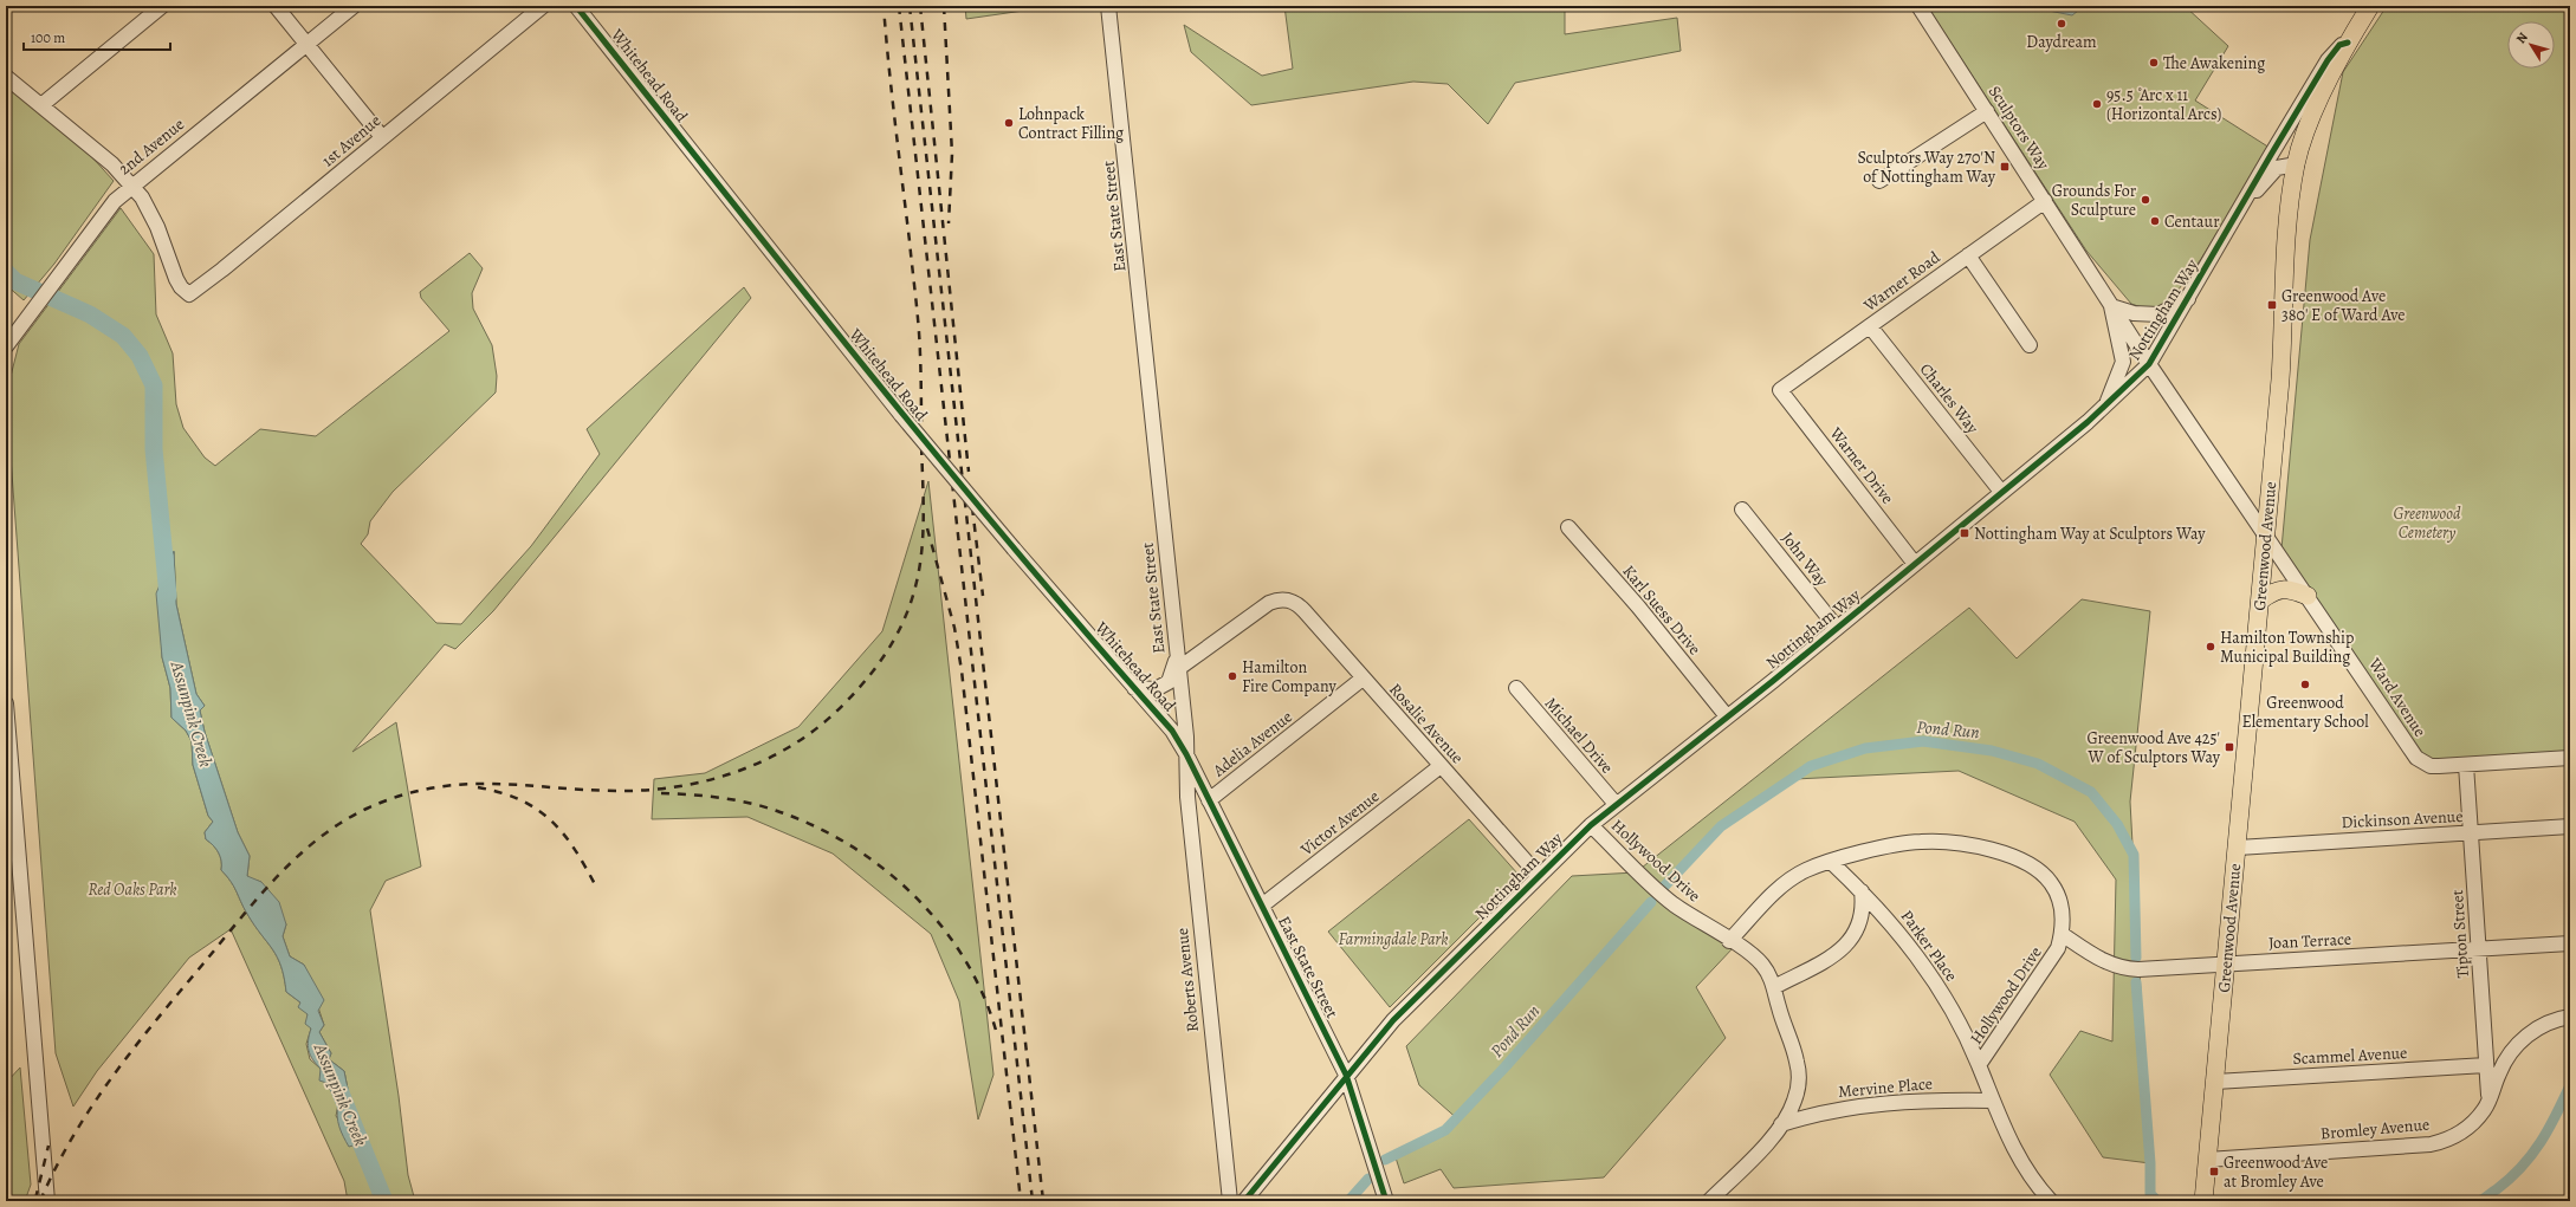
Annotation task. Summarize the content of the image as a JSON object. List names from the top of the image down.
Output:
{
  "streets": {
    "main road": ["Nottingham Way", "Greenwood Avenue"],
    "street": [
      "Whitehead Road",
      "Sculptors Way",
      "1st Avenue",
      "2nd Avenue",
      "East State Street",
      "Warner Road",
      "Charles Way",
      "Warner Drive",
      "John Way",
      "Karl Suess Drive",
      "Ward Avenue",
      "Rosalie Avenue",
      "Michael Drive",
      "Adelia Avenue",
      "Dickinson Avenue",
      "Victor Avenue",
      "Hollywood Drive",
      "Tipton Street",
      "Joan Terrace",
      "Parker Place",
      "Roberts Avenue",
      "Scammel Avenue",
      "Mervine Place",
      "Bromley Avenue"
    ]
  },
  "crossings": [
    ["Whitehead Road", "East State Street"],
    ["Whitehead Road", "Roberts Avenue"],
    ["Sculptors Way", "Warner Road"],
    ["Sculptors Way", "Nottingham Way"],
    ["Sculptors Way", "Ward Avenue"],
    ["1st Avenue", "2nd Avenue"],
    ["East State Street", "Nottingham Way"],
    ["East State Street", "Rosalie Avenue"],
    ["East State Street", "Adelia Avenue"],
    ["East State Street", "Victor Avenue"],
    ["East State Street", "Roberts Avenue"],
    ["Warner Road", "Charles Way"],
    ["Warner Road", "Warner Drive"],
    ["Nottingham Way", "Charles Way"],
    ["Nottingham Way", "Warner Drive"],
    ["Nottingham Way", "Greenwood Avenue"],
    ["Nottingham Way", "John Way"],
    ["Nottingham Way", "Karl Suess Drive"],
    ["Nottingham Way", "Ward Avenue"],
    ["Nottingham Way", "Rosalie Avenue"],
    ["Nottingham Way", "Michael Drive"],
    ["Nottingham Way", "Hollywood Drive"],
    ["Greenwood Avenue", "Ward Avenue"],
    ["Greenwood Avenue", "Dickinson Avenue"],
    ["Greenwood Avenue", "Joan Terrace"],
    ["Greenwood Avenue", "Scammel Avenue"],
    ["Greenwood Avenue", "Bromley Avenue"],
    ["Ward Avenue", "Tipton Street"],
    ["Rosalie Avenue", "Adelia Avenue"],
    ["Rosalie Avenue", "Victor Avenue"],
    ["Dickinson Avenue", "Tipton Street"],
    ["Hollywood Drive", "Joan Terrace"],
    ["Hollywood Drive", "Parker Place"],
    ["Hollywood Drive", "Mervine Place"],
    ["Tipton Street", "Joan Terrace"],
    ["Tipton Street", "Scammel Avenue"],
    ["Tipton Street", "Bromley Avenue"]
  ],
  "water": ["Assunpink Creek", "Pond Run"],
  "parks": ["Greenwood Cemetery", "Red Oaks Park", "Farmingdale Park"],
  "places": {
    "other": [
      "Daydream",
      "The Awakening",
      "95.5 ̊ Arc x 11 (Horizontal Arcs)",
      "Lohnpack Contract Filling",
      "Grounds For Sculpture",
      "Centaur",
      "Hamilton Township Municipal Building",
      "Hamilton Fire Company",
      "Greenwood Elementary School"
    ],
    "transit": [
      "Sculptors Way 270'N of Nottingham Way",
      "Greenwood Ave 380' E of Ward Ave",
      "Nottingham Way at Sculptors Way",
      "Greenwood Ave 425' W of Sculptors Way",
      "Greenwood Ave at Bromley Ave"
    ]
  },
  "scale_bar": "100 m",
  "north": "top left"
}
